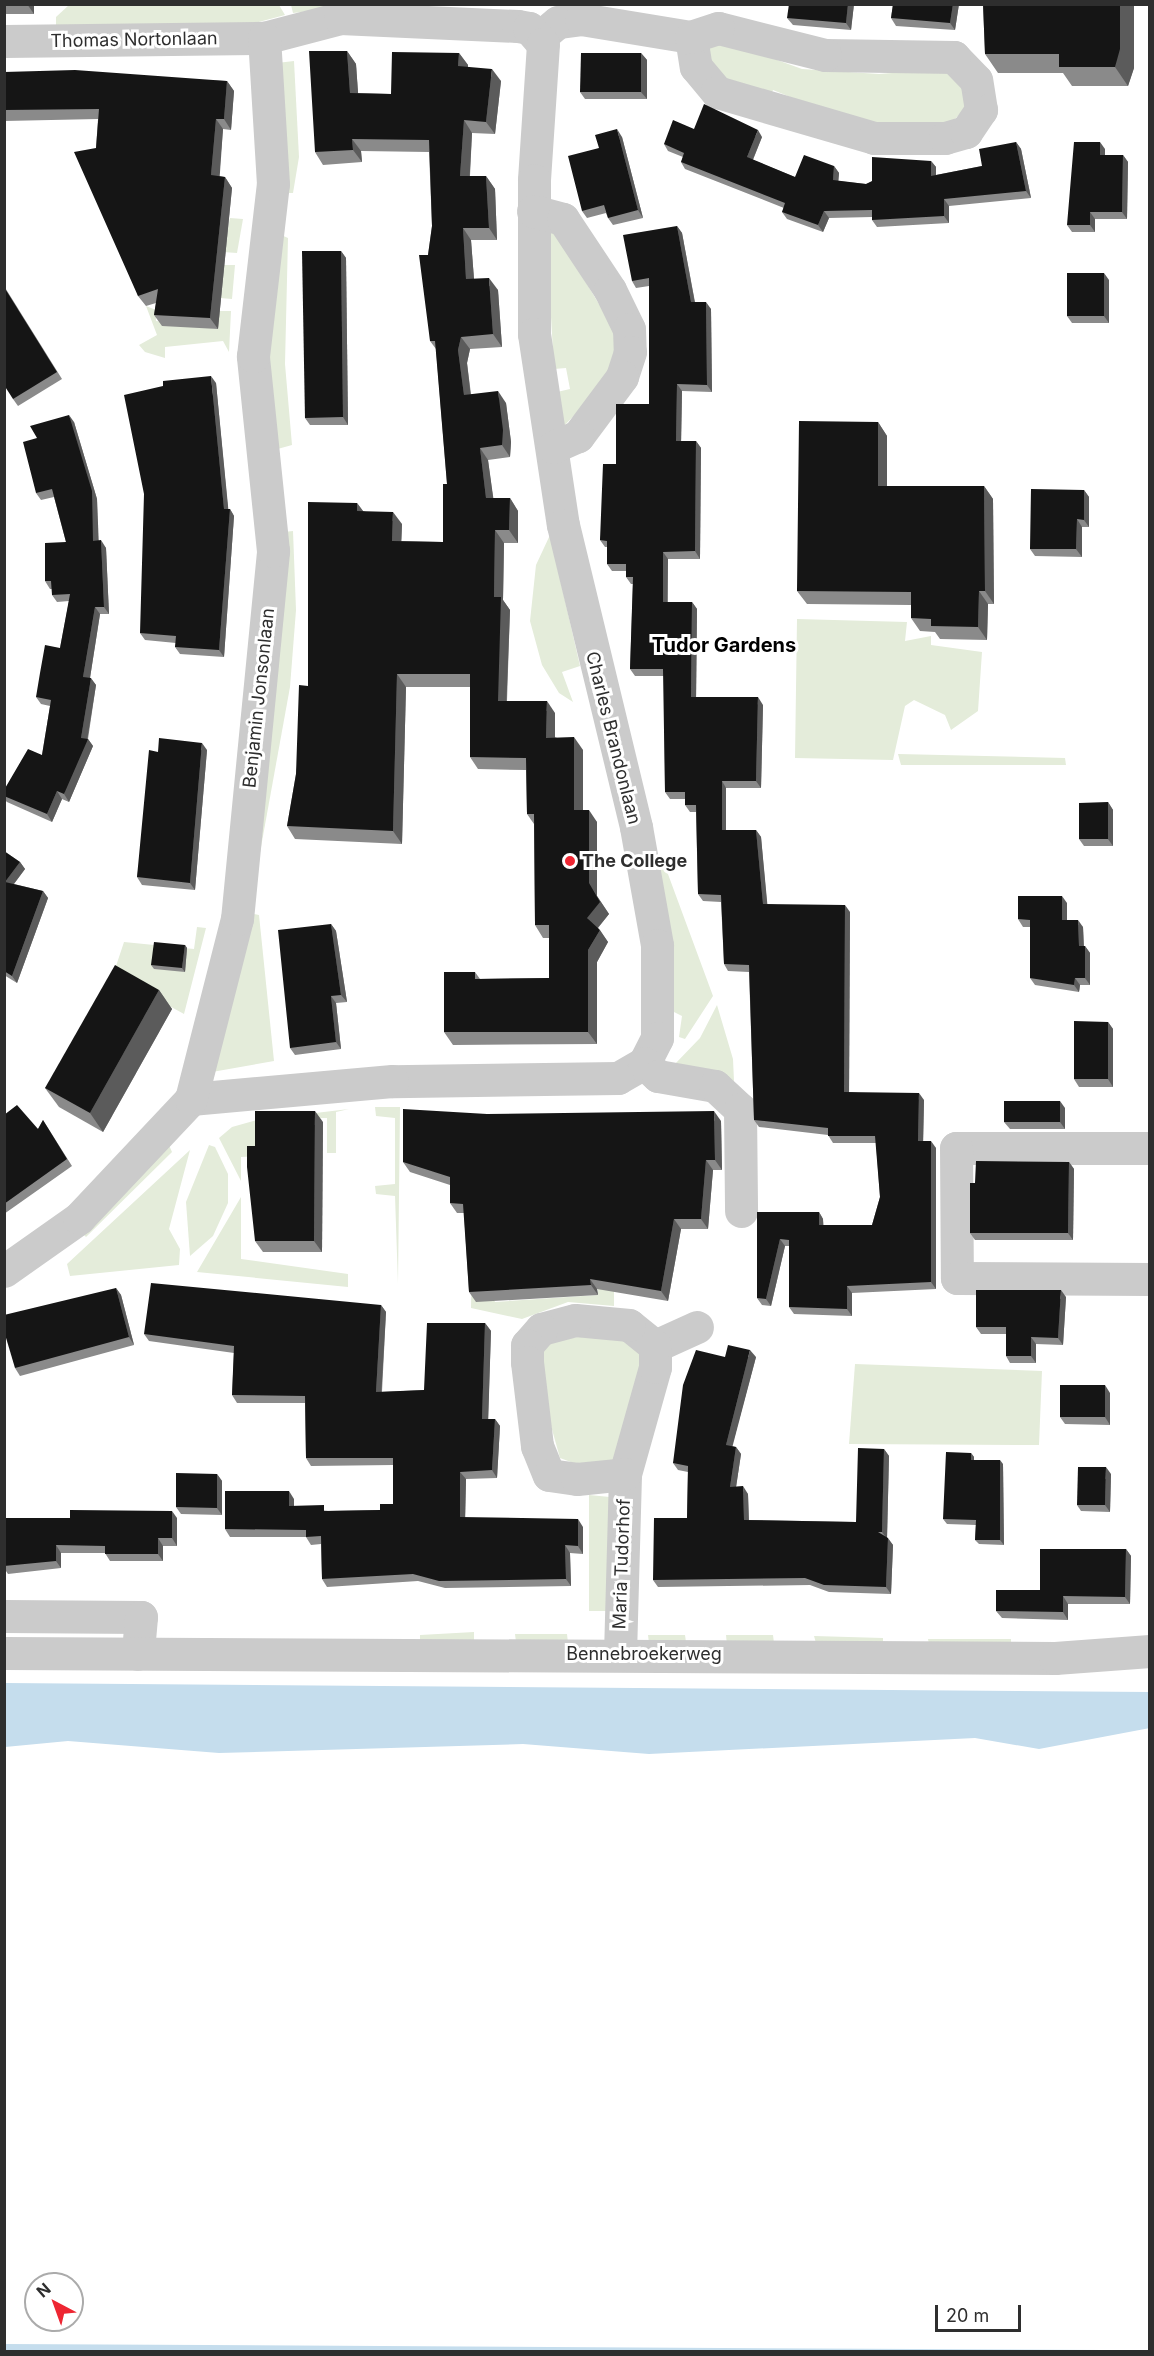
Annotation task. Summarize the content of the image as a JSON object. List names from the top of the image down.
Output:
{
  "streets": {
    "street": [
      "Thomas Nortonlaan",
      "Benjamin Jonsonlaan",
      "Charles Brandonlaan",
      "Maria Tudorhof",
      "Bennebroekerweg"
    ]
  },
  "crossings": [
    ["Thomas Nortonlaan", "Benjamin Jonsonlaan"],
    ["Maria Tudorhof", "Bennebroekerweg"]
  ],
  "districts": ["Tudor Gardens"],
  "places": ["The College"],
  "scale_bar": "20 m",
  "north": "top left"
}
